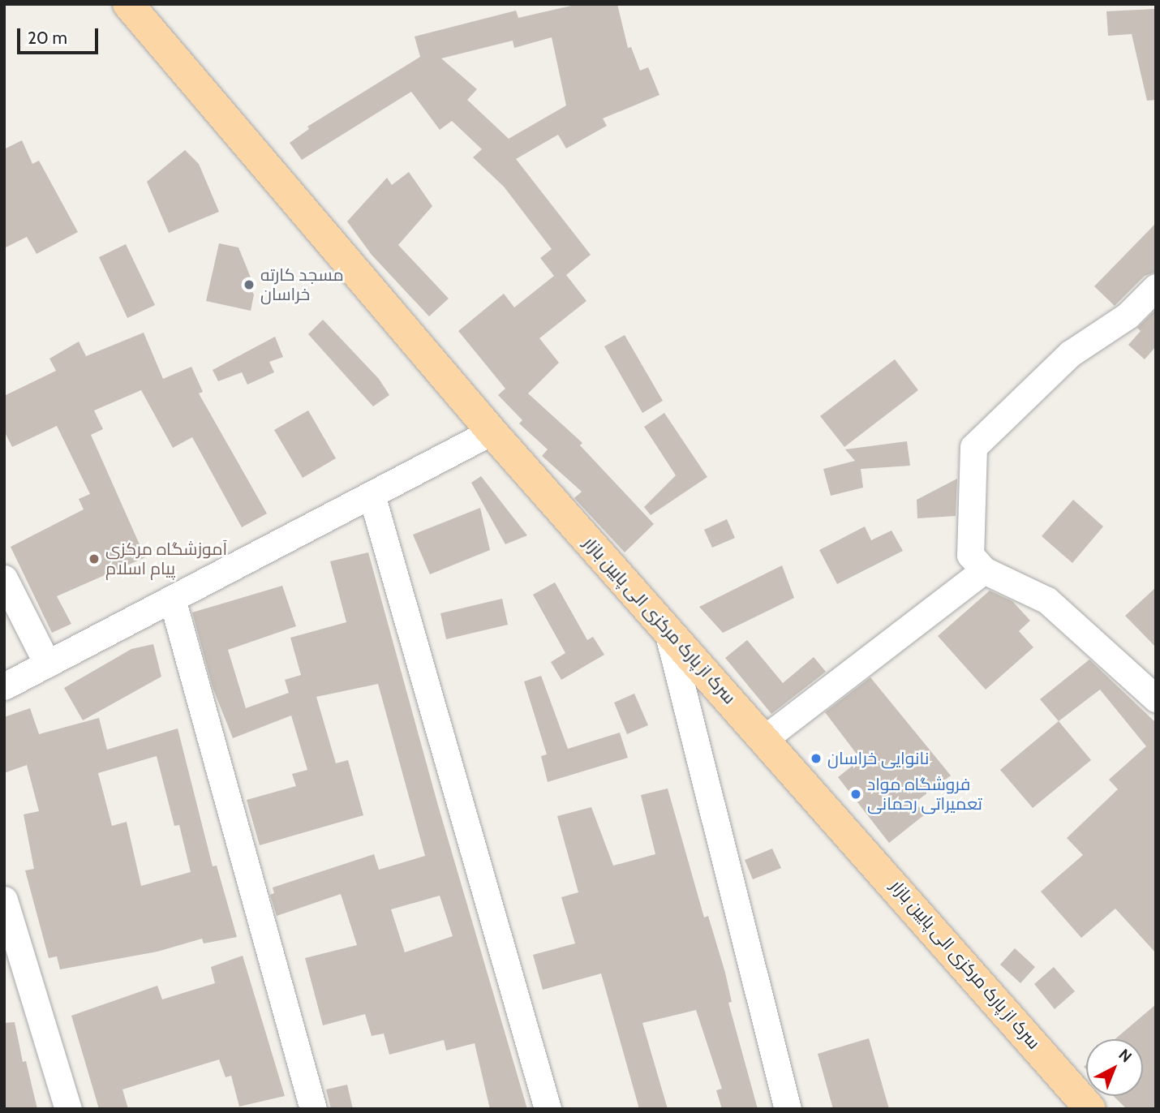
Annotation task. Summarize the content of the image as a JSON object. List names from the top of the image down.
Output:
{
  "streets": {
    "main road": ["سرک از پارک مرکزی الی پایین بازار"]
  },
  "places": [
    "مسجد کارته خراسان",
    "آموزشگاه مرکزی پیام اسلام",
    "نانوایی خراسان",
    "فروشگاه مواد تعمیراتی رحمانی"
  ],
  "scale_bar": "20 m",
  "north": "top right"
}
